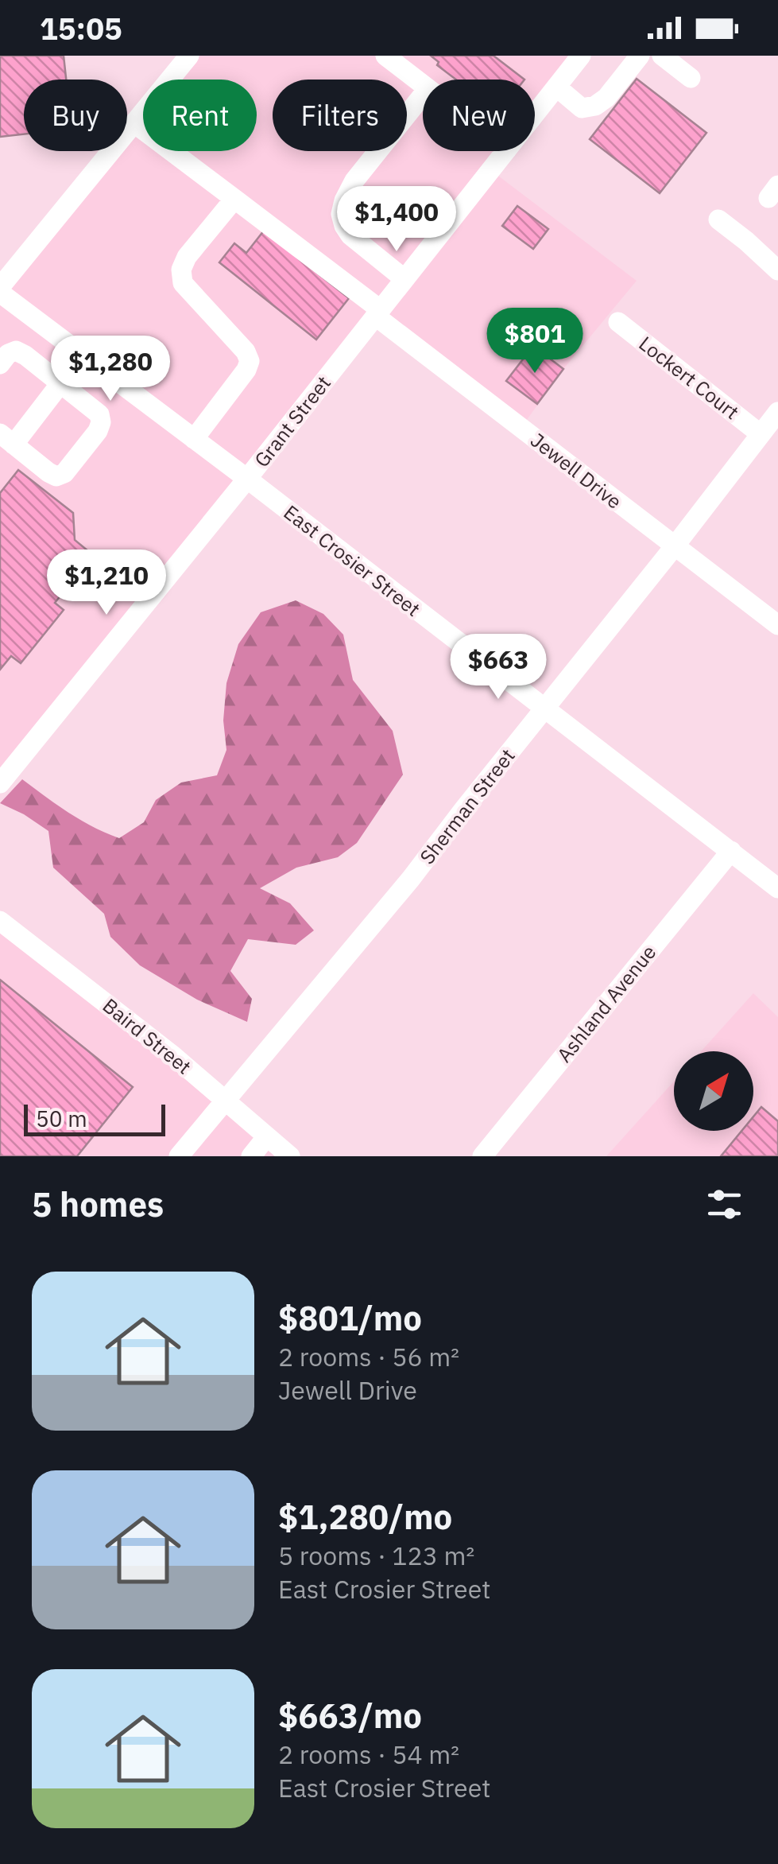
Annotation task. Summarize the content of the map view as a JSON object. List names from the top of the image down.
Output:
{
  "streets": {
    "street": [
      "Lockert Court",
      "Grant Street",
      "Jewell Drive",
      "East Crosier Street",
      "Sherman Street",
      "Ashland Avenue",
      "Baird Street"
    ]
  },
  "crossings": [
    ["Lockert Court", "Sherman Street"],
    ["Grant Street", "Jewell Drive"],
    ["Grant Street", "East Crosier Street"],
    ["Jewell Drive", "Sherman Street"],
    ["East Crosier Street", "Sherman Street"],
    ["East Crosier Street", "Ashland Avenue"],
    ["Sherman Street", "Baird Street"]
  ],
  "scale_bar": "50 m",
  "north": "top right",
  "page": {
    "status": "15:05",
    "chip": [
      "Buy",
      "Rent",
      "Filters",
      "New"
    ],
    "price": [
      "$1,400",
      "$801",
      "$1,280",
      "$1,210",
      "$663"
    ],
    "scale": "50 m",
    "heading": "5 homes",
    "list": [
      {
        "name": "$801/mo",
        "note": "2 rooms · 56 m² · Jewell Drive"
      },
      {
        "name": "$1,280/mo",
        "note": "5 rooms · 123 m² · East Crosier Street"
      },
      {
        "name": "$663/mo",
        "note": "2 rooms · 54 m² · East Crosier Street"
      }
    ]
  }
}
